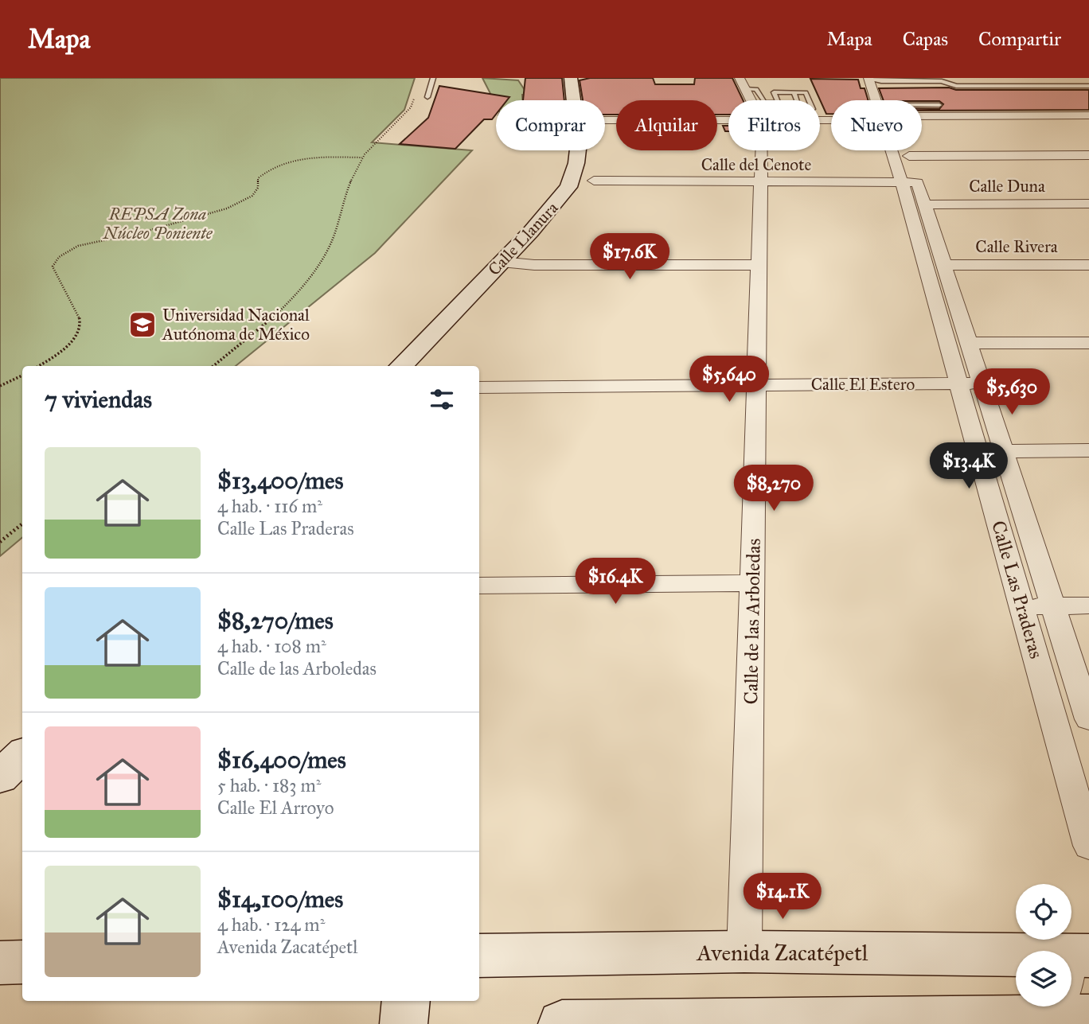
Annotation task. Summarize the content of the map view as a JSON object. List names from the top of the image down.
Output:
{
  "streets": {
    "street": [
      "Calle del Cenote",
      "Calle Duna",
      "Calle Llanura",
      "Calle Rivera",
      "Calle El Estero",
      "Calle Las Praderas",
      "Calle de las Arboledas",
      "Avenida Zacatépetl"
    ]
  },
  "crossings": [
    ["Calle del Cenote", "Calle Las Praderas"],
    ["Calle del Cenote", "Calle de las Arboledas"],
    ["Calle Duna", "Calle Las Praderas"],
    ["Calle Rivera", "Calle Las Praderas"],
    ["Calle El Estero", "Calle Las Praderas"],
    ["Calle El Estero", "Calle de las Arboledas"],
    ["Calle de las Arboledas", "Avenida Zacatépetl"]
  ],
  "parks": ["REPSA Zona Núcleo Poniente"],
  "places": {
    "school or university": ["Universidad Nacional Autónoma de México"]
  },
  "page": {
    "header": "Mapa",
    "nav": ["Mapa", "Capas", "Compartir"],
    "chip": [
      "Comprar",
      "Alquilar",
      "Filtros",
      "Nuevo"
    ],
    "price": [
      "$17.6K",
      "$5,640",
      "$5,630",
      "$13.4K",
      "$8,270",
      "$16.4K",
      "$14.1K"
    ],
    "heading": "7 viviendas",
    "list": [
      {
        "name": "$13,400/mes",
        "note": "4 hab. · 116 m² · Calle Las Praderas"
      },
      {
        "name": "$8,270/mes",
        "note": "4 hab. · 108 m² · Calle de las Arboledas"
      },
      {
        "name": "$16,400/mes",
        "note": "5 hab. · 183 m² · Calle El Arroyo"
      },
      {
        "name": "$14,100/mes",
        "note": "4 hab. · 124 m² · Avenida Zacatépetl"
      }
    ]
  }
}
